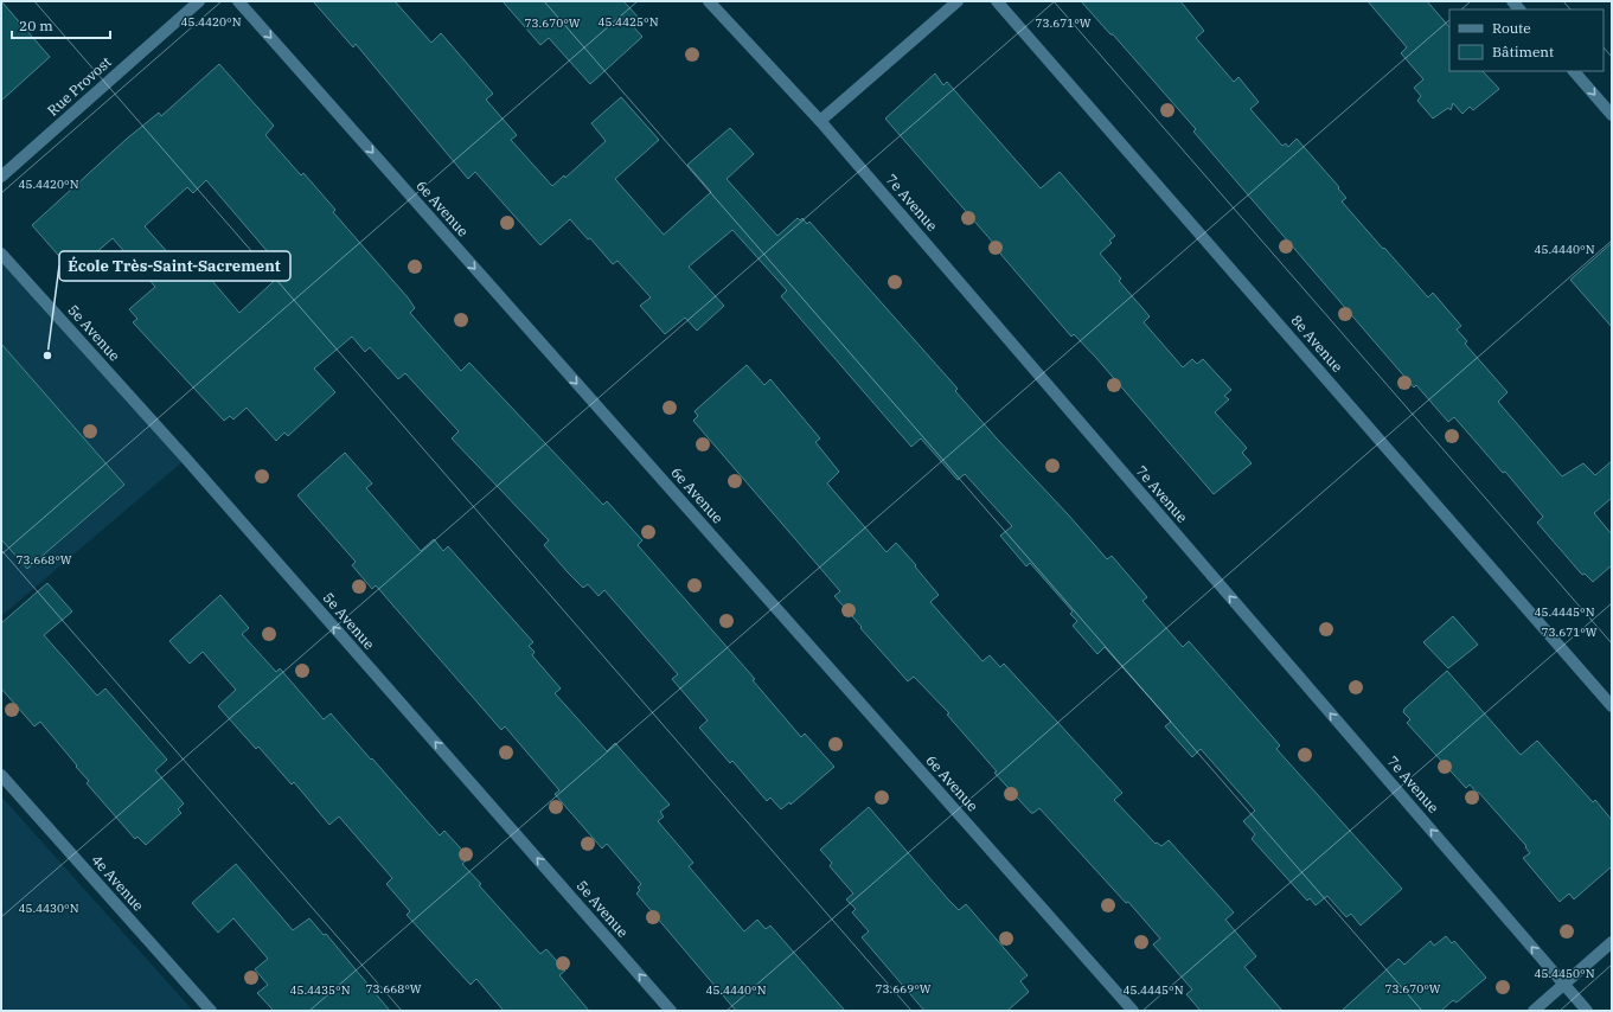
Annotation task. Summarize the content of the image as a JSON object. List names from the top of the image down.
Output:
{
  "streets": {
    "street": [
      "Rue Provost",
      "7e Avenue",
      "6e Avenue",
      "5e Avenue",
      "8e Avenue",
      "4e Avenue"
    ]
  },
  "one_way": ["7e Avenue", "6e Avenue", "5e Avenue"],
  "places": ["École Très-Saint-Sacrement"],
  "legend": ["Route", "Bâtiment"],
  "scale_bar": "20 m",
  "coordinates": [
    "45.4420°N",
    "45.4425°N",
    "73.670°W",
    "73.671°W",
    "45.4440°N",
    "73.668°W",
    "45.4445°N",
    "45.4430°N",
    "45.4450°N",
    "73.669°W",
    "45.4435°N"
  ]
}
